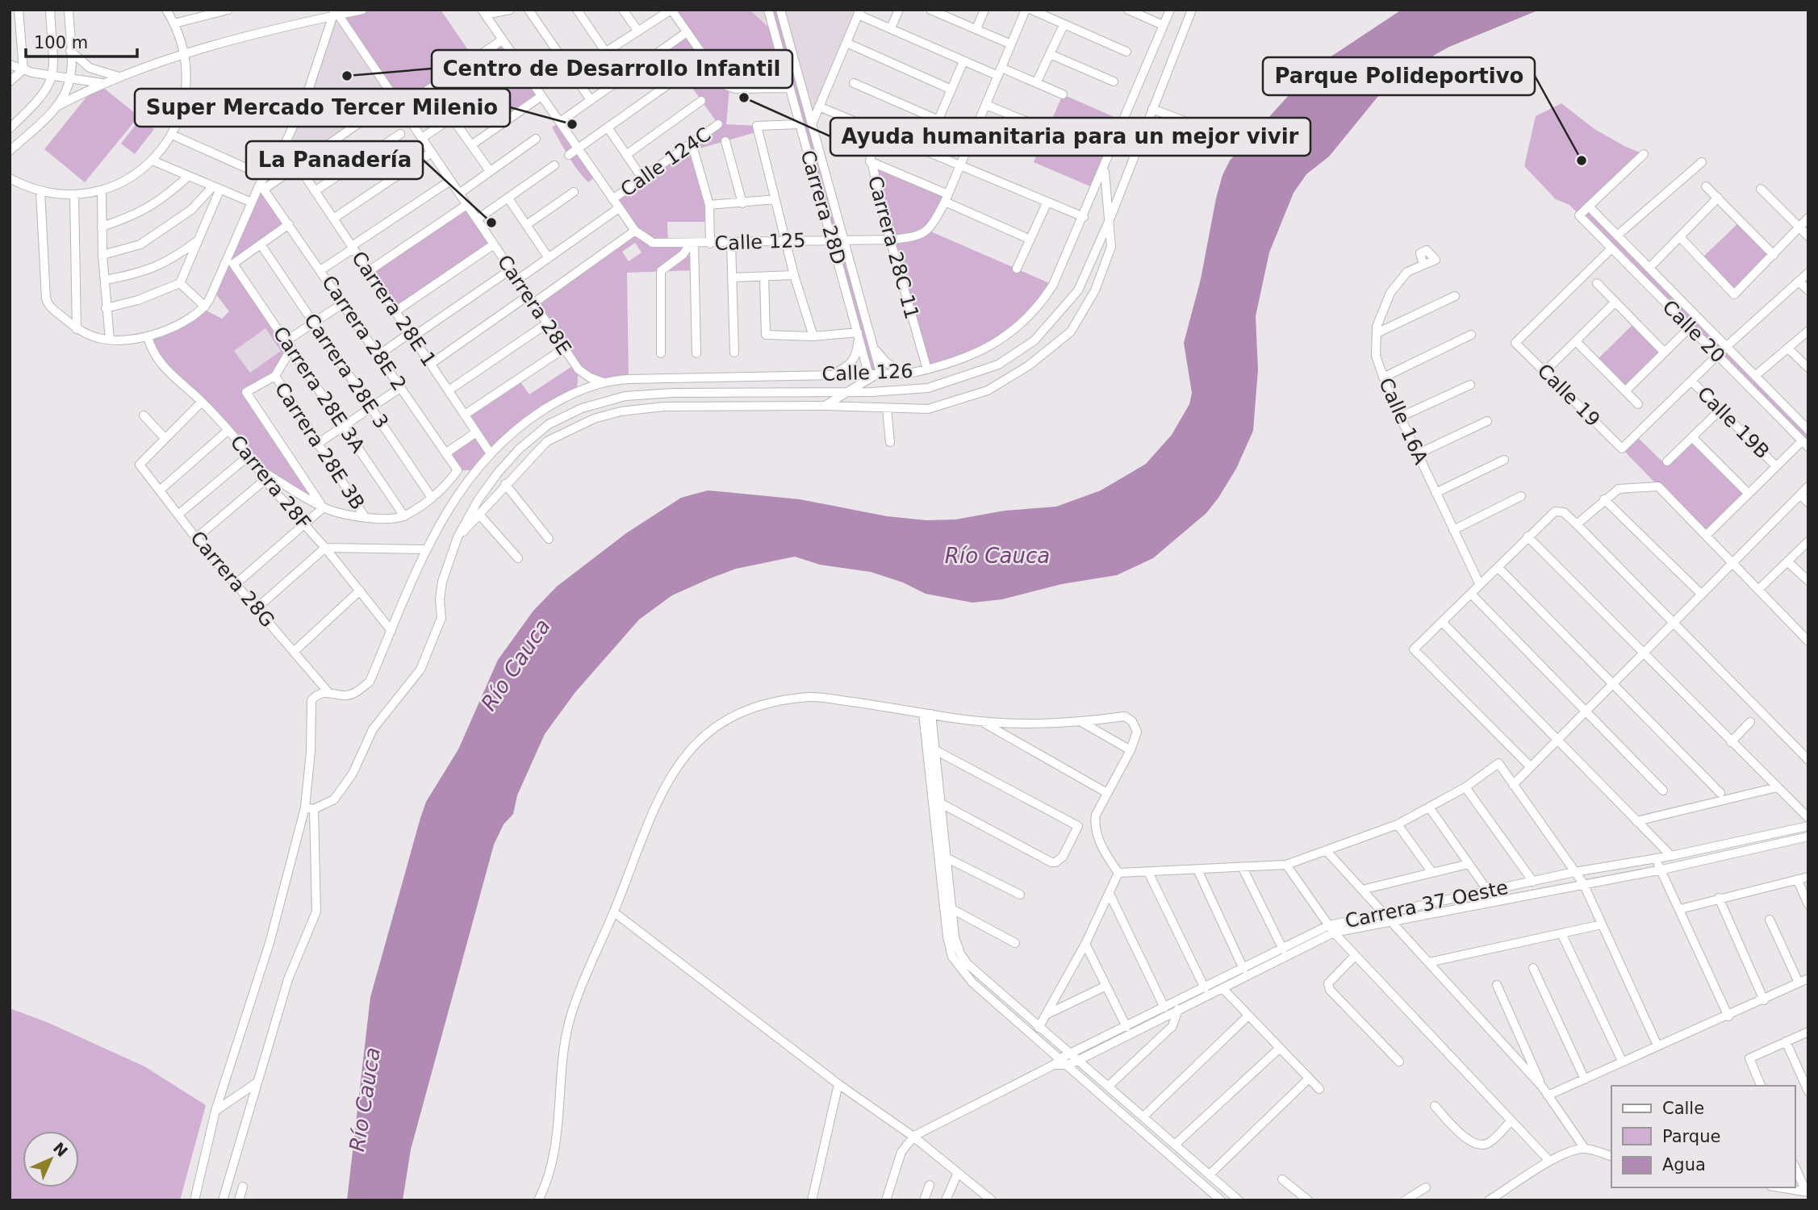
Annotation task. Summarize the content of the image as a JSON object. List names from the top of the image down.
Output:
{
  "streets": {
    "street": [
      "Calle 124C",
      "Carrera 28D",
      "Calle 125",
      "Carrera 28C 11",
      "Carrera 28E",
      "Carrera 28E 1",
      "Calle 20",
      "Carrera 28E 2",
      "Carrera 28E 3",
      "Calle 126",
      "Carrera 28E 3A",
      "Calle 19",
      "Calle 16A",
      "Calle 19B",
      "Carrera 28E 3B",
      "Carrera 28F",
      "Carrera 28G",
      "Carrera 37 Oeste"
    ]
  },
  "crossings": [
    ["Calle 124C", "Carrera 28E"],
    ["Carrera 28D", "Calle 125"],
    ["Carrera 28D", "Calle 126"],
    ["Calle 125", "Carrera 28C 11"],
    ["Carrera 28C 11", "Calle 126"],
    ["Carrera 28E", "Calle 126"],
    ["Carrera 28E 1", "Calle 126"],
    ["Calle 20", "Calle 19"],
    ["Calle 126", "Carrera 28F"],
    ["Calle 126", "Carrera 28G"],
    ["Calle 19", "Calle 19B"]
  ],
  "water": ["Río Cauca"],
  "places": [
    "Centro de Desarrollo Infantil",
    "Ayuda humanitaria para un mejor vivir",
    "Super Mercado Tercer Milenio",
    "Parque Polideportivo",
    "La Panadería"
  ],
  "legend": ["Calle", "Parque", "Agua"],
  "scale_bar": "100 m",
  "north": "top right"
}
